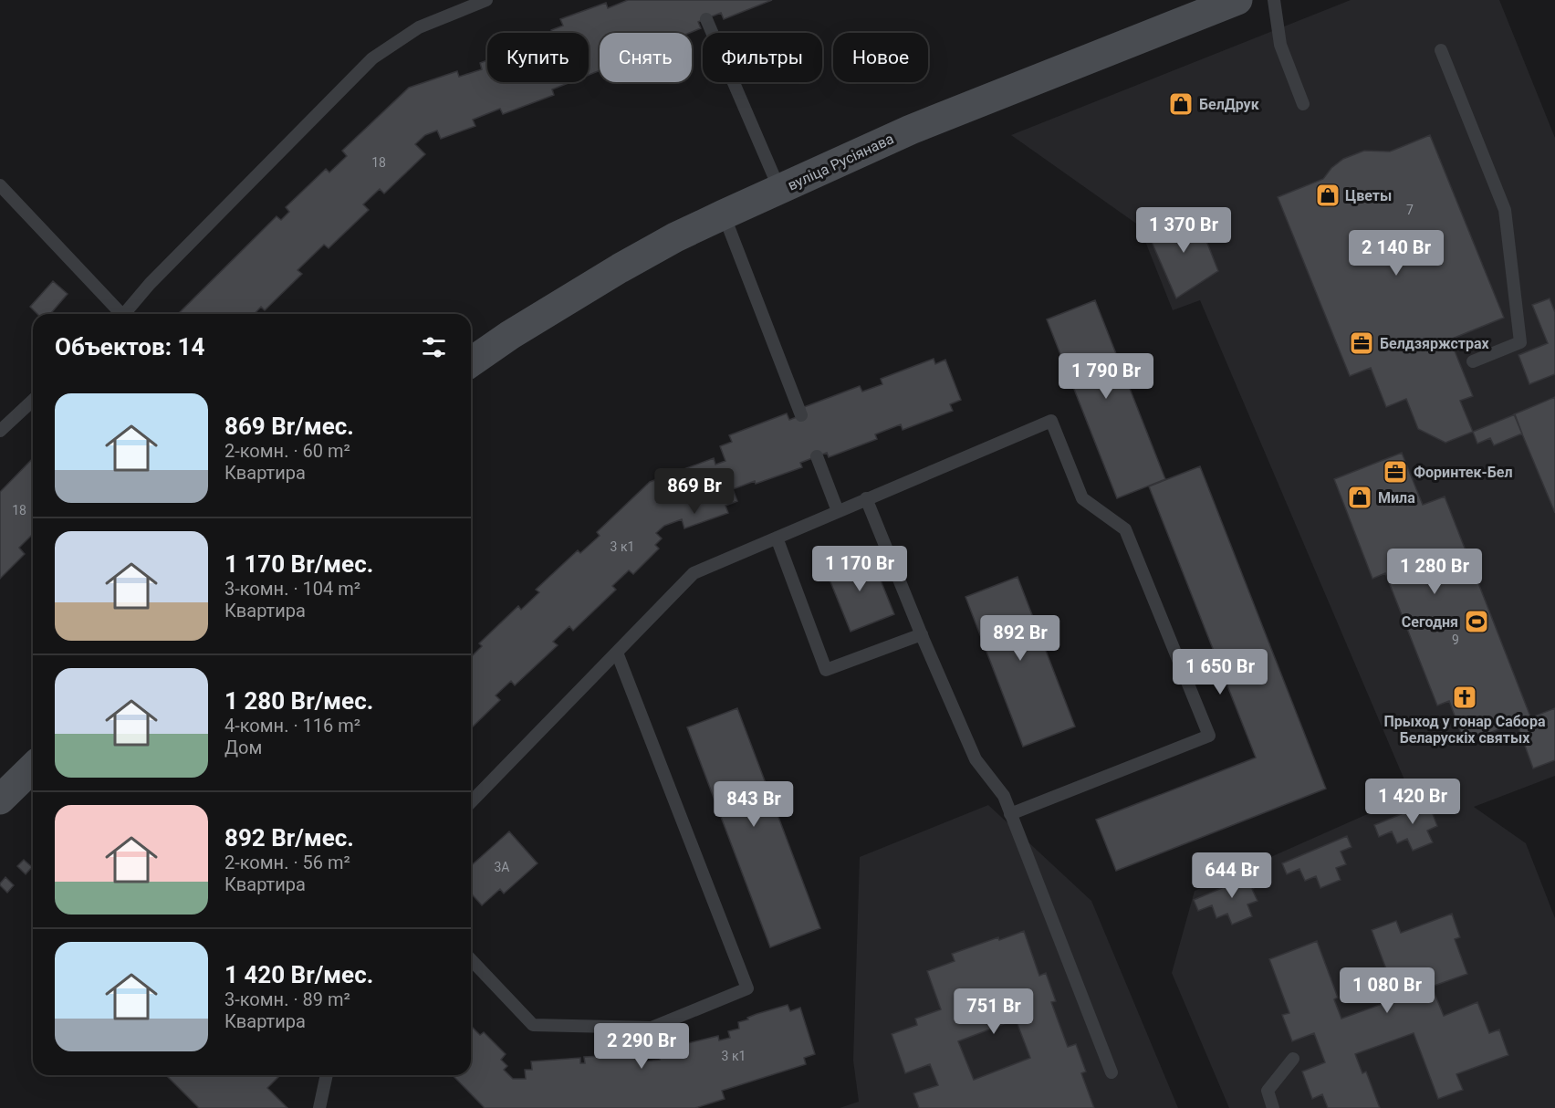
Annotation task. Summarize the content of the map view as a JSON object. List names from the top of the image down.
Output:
{
  "streets": {
    "main road": ["вуліца Русіянава"]
  },
  "places": {
    "shop": ["БелДрук", "Цветы", "Мила"],
    "office": ["Белдзяржстрах", "Форинтек-Бел"],
    "sports": ["Сегодня"],
    "church": ["Прыход у гонар Сабора Беларускіх святых"]
  },
  "house_numbers": [
    "18",
    "7",
    "18",
    "3 к1",
    "9",
    "3А",
    "3 к1"
  ],
  "page": {
    "chip": [
      "Купить",
      "Снять",
      "Фильтры",
      "Новое"
    ],
    "price": [
      "1 370 Br",
      "2 140 Br",
      "1 790 Br",
      "869 Br",
      "1 170 Br",
      "1 280 Br",
      "892 Br",
      "1 650 Br",
      "1 420 Br",
      "843 Br",
      "644 Br",
      "1 080 Br",
      "751 Br",
      "2 290 Br"
    ],
    "heading": "Объектов: 14",
    "list": [
      {
        "name": "869 Br/мес.",
        "note": "2-комн. · 60 m² · Квартира"
      },
      {
        "name": "1 170 Br/мес.",
        "note": "3-комн. · 104 m² · Квартира"
      },
      {
        "name": "1 280 Br/мес.",
        "note": "4-комн. · 116 m² · Дом"
      },
      {
        "name": "892 Br/мес.",
        "note": "2-комн. · 56 m² · Квартира"
      },
      {
        "name": "1 420 Br/мес.",
        "note": "3-комн. · 89 m² · Квартира"
      }
    ]
  }
}
